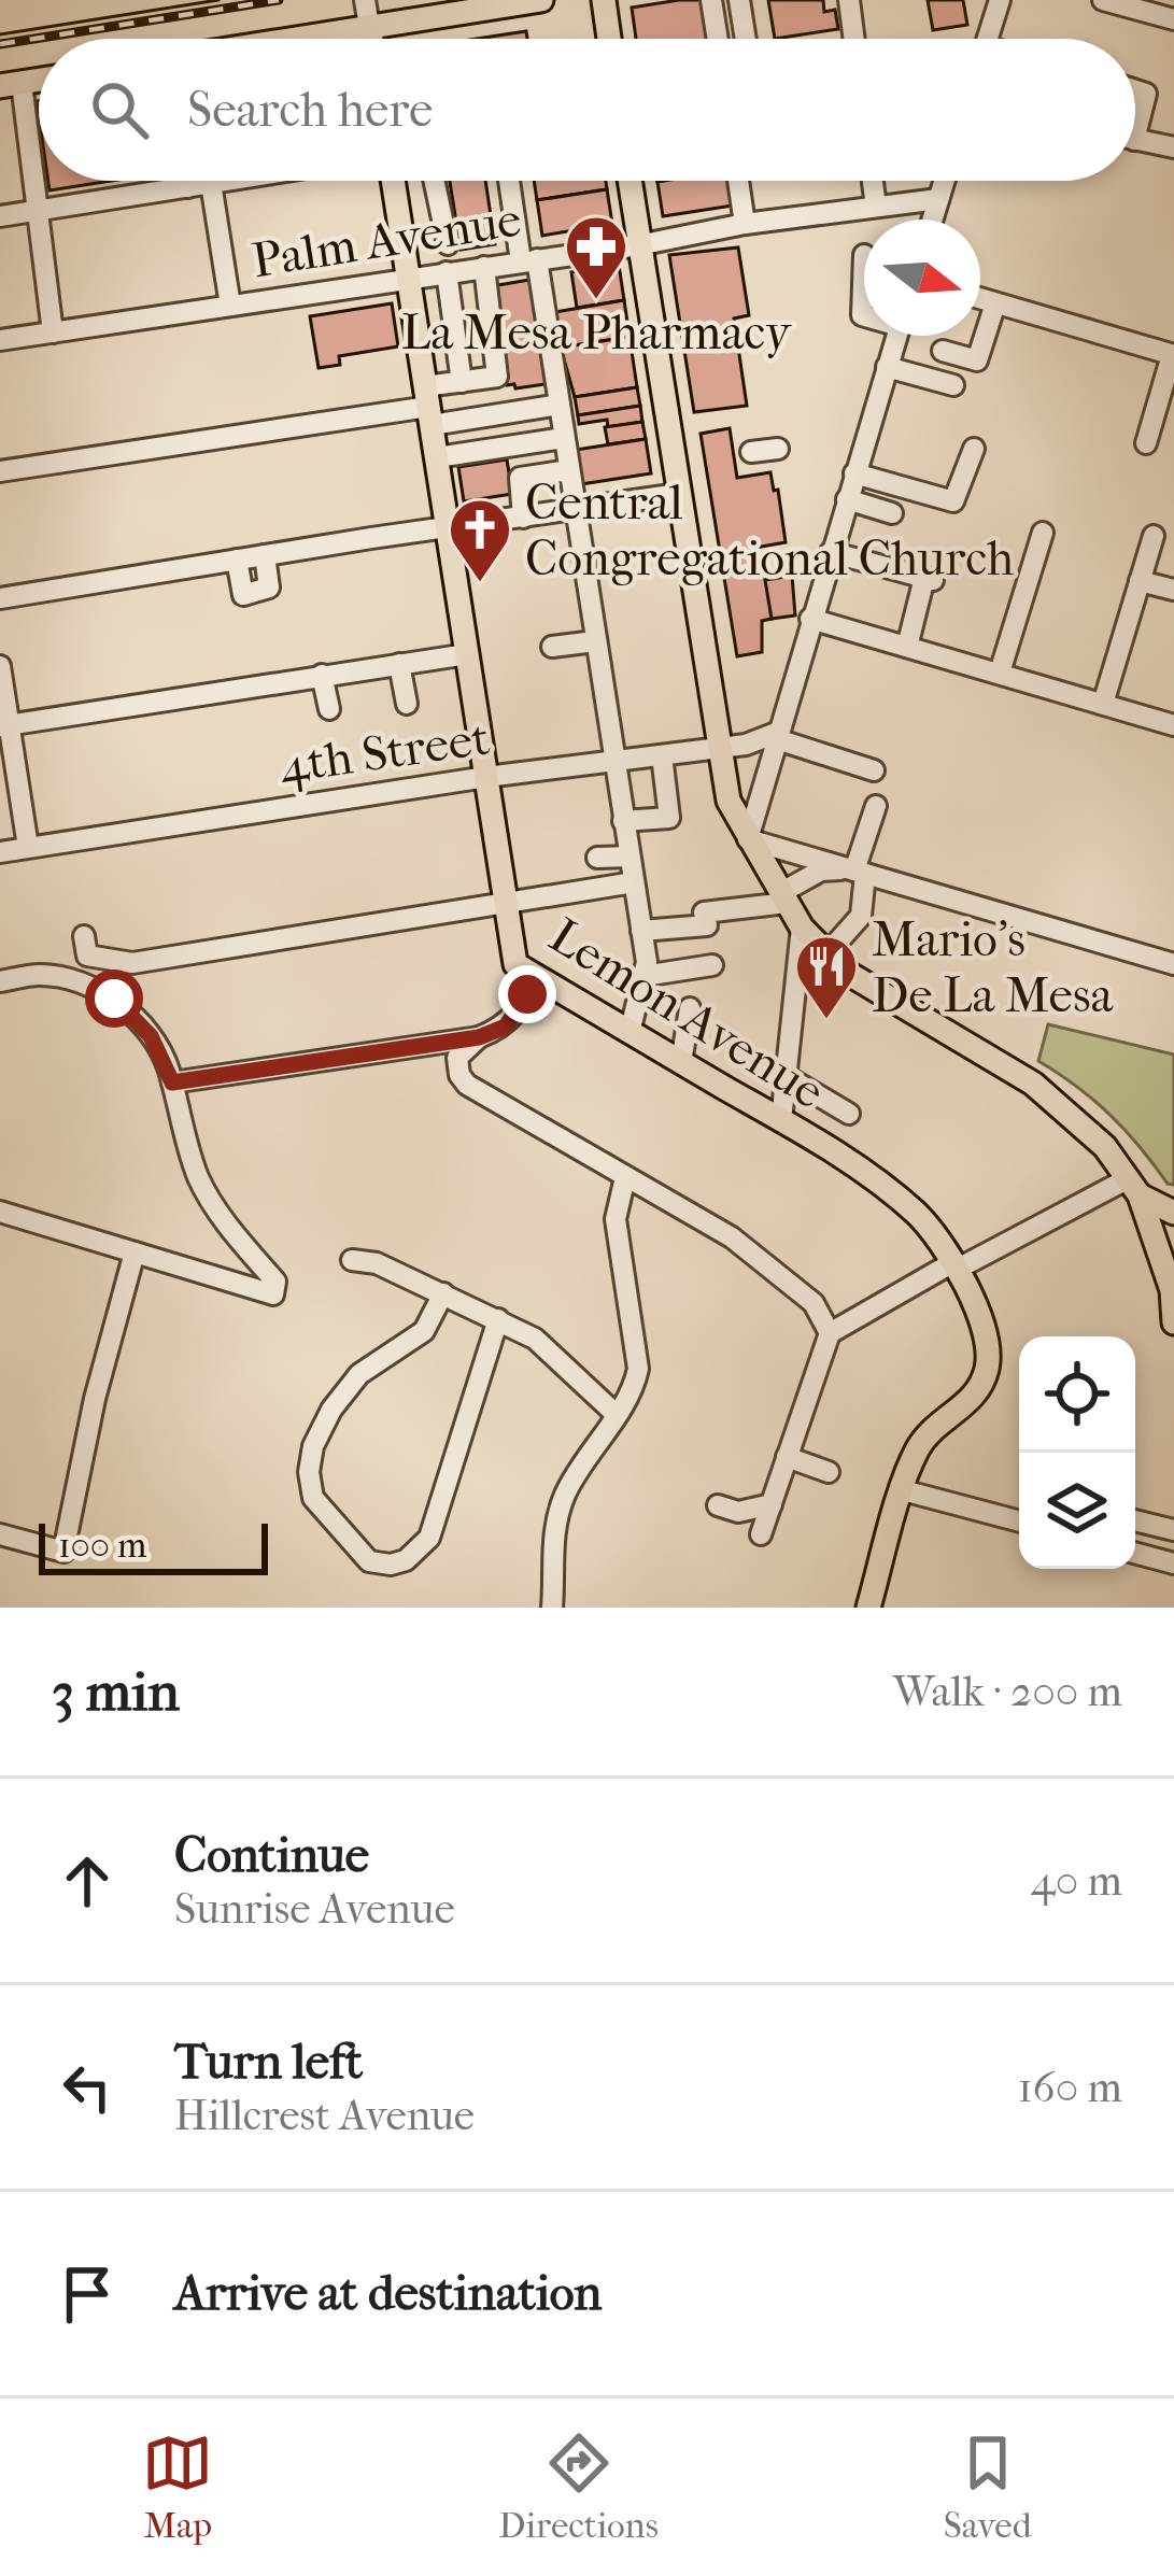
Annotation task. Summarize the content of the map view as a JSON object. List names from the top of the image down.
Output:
{
  "streets": {
    "main road": ["Lemon Avenue"],
    "street": ["Palm Avenue", "4th Street"]
  },
  "crossings": [
    ["Palm Avenue", "Lemon Avenue"],
    ["4th Street", "Lemon Avenue"]
  ],
  "places": {
    "pharmacy": ["La Mesa Pharmacy"],
    "church": ["Central Congregational Church"],
    "restaurant": ["Mario's De La Mesa"]
  },
  "scale_bar": "100 m",
  "north": "right",
  "page": {
    "search": "Search here",
    "scale": "100 m",
    "heading": ["3 min", "Walk · 200 m"],
    "list": [
      ["Continue", "Sunrise Avenue", "40 m"],
      ["Turn left", "Hillcrest Avenue", "160 m"],
      "Arrive at destination"
    ],
    "nav": ["Map", "Directions", "Saved"]
  }
}
